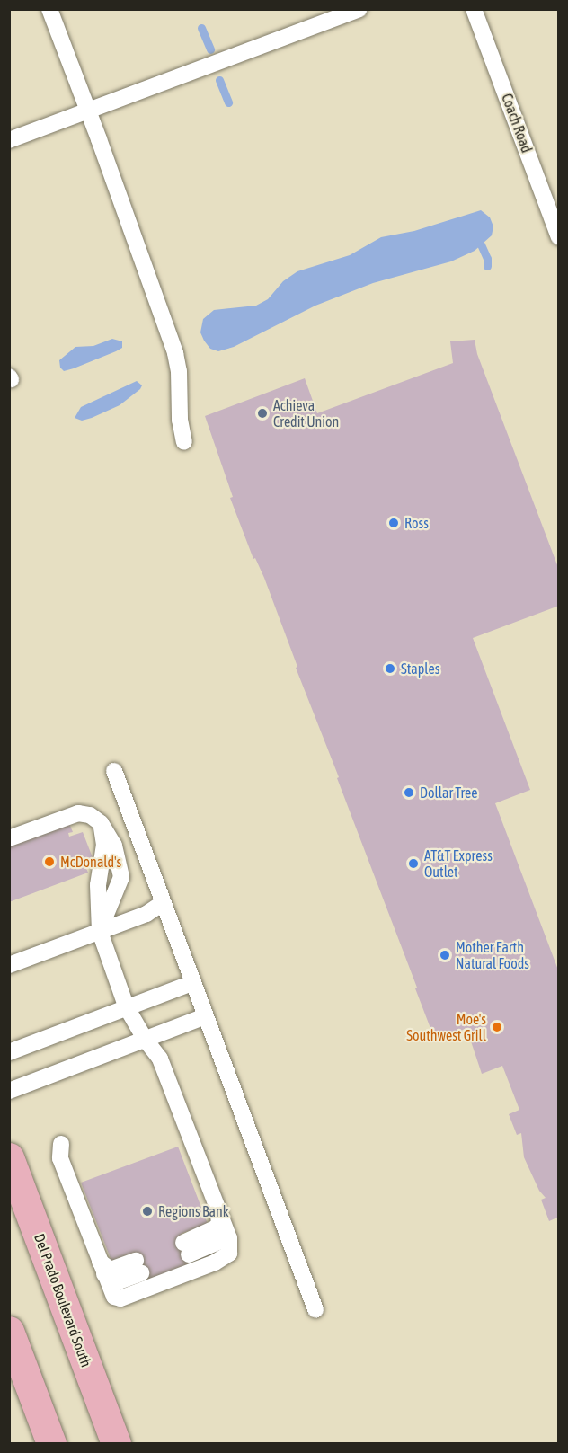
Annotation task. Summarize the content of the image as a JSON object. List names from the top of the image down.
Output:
{
  "streets": {
    "main road": ["Del Prado Boulevard South"],
    "lane": ["Coach Road"]
  },
  "places": [
    "Achieva Credit Union",
    "Ross",
    "Staples",
    "Dollar Tree",
    "McDonald's",
    "AT&T Express Outlet",
    "Mother Earth Natural Foods",
    "Moe's Southwest Grill",
    "Regions Bank"
  ]
}
